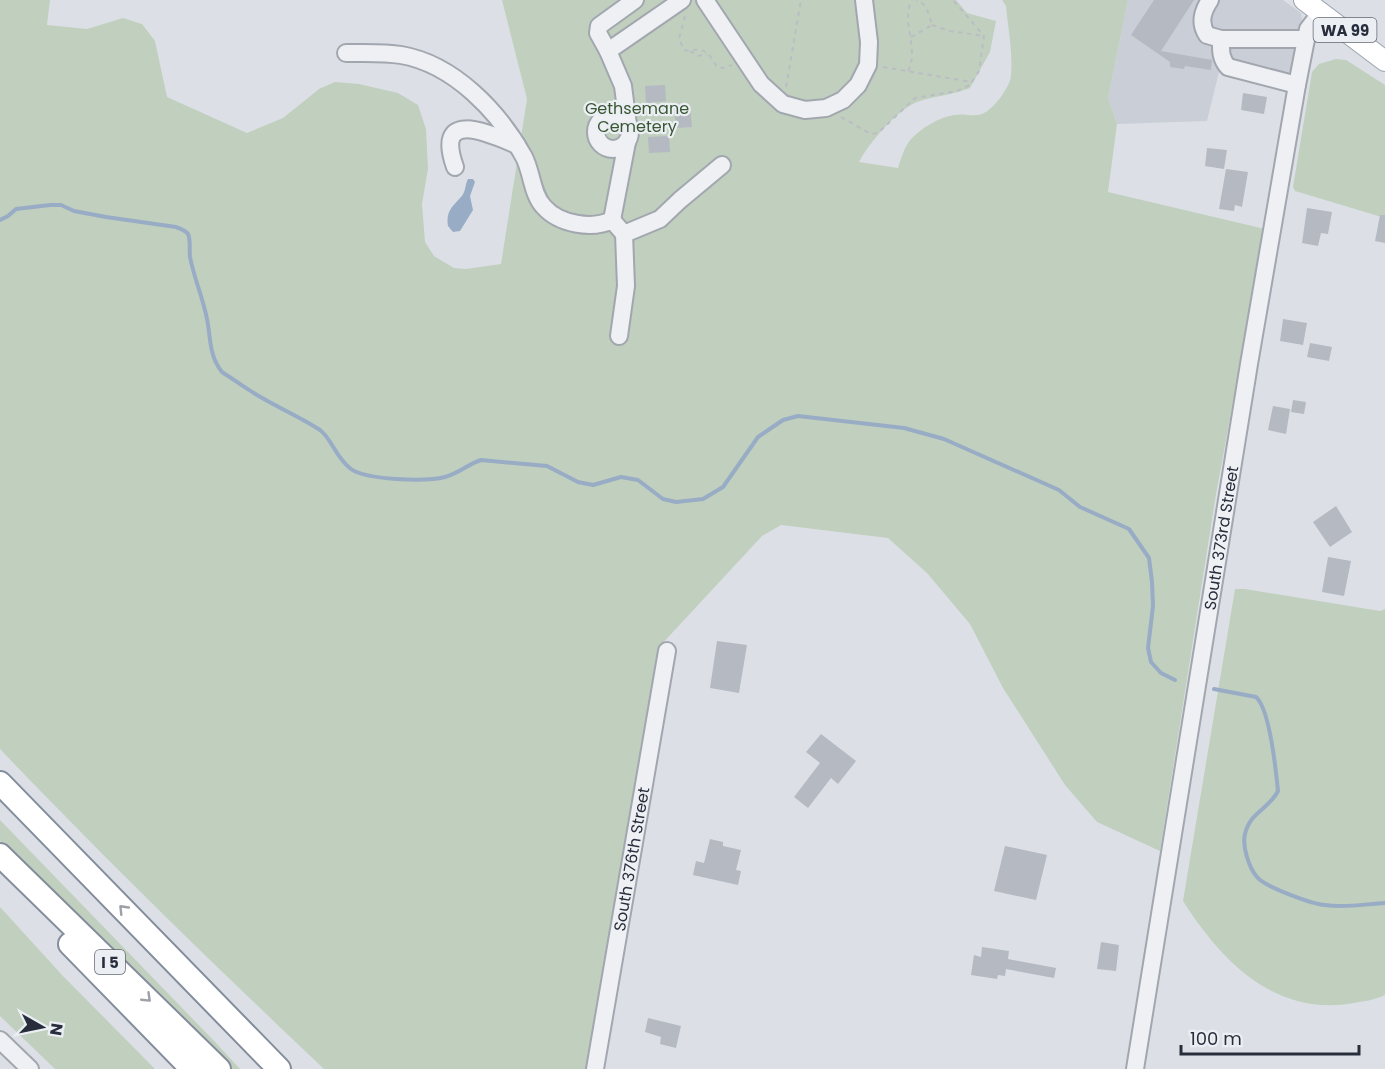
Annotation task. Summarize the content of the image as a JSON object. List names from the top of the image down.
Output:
{
  "streets": {
    "highway": ["I 5"],
    "main road": ["WA 99"],
    "street": ["South 373rd Street", "South 376th Street"]
  },
  "crossings": [
    ["WA 99", "South 373rd Street"]
  ],
  "parks": ["Gethsemane Cemetery"],
  "scale_bar": "100 m",
  "north": "right"
}
